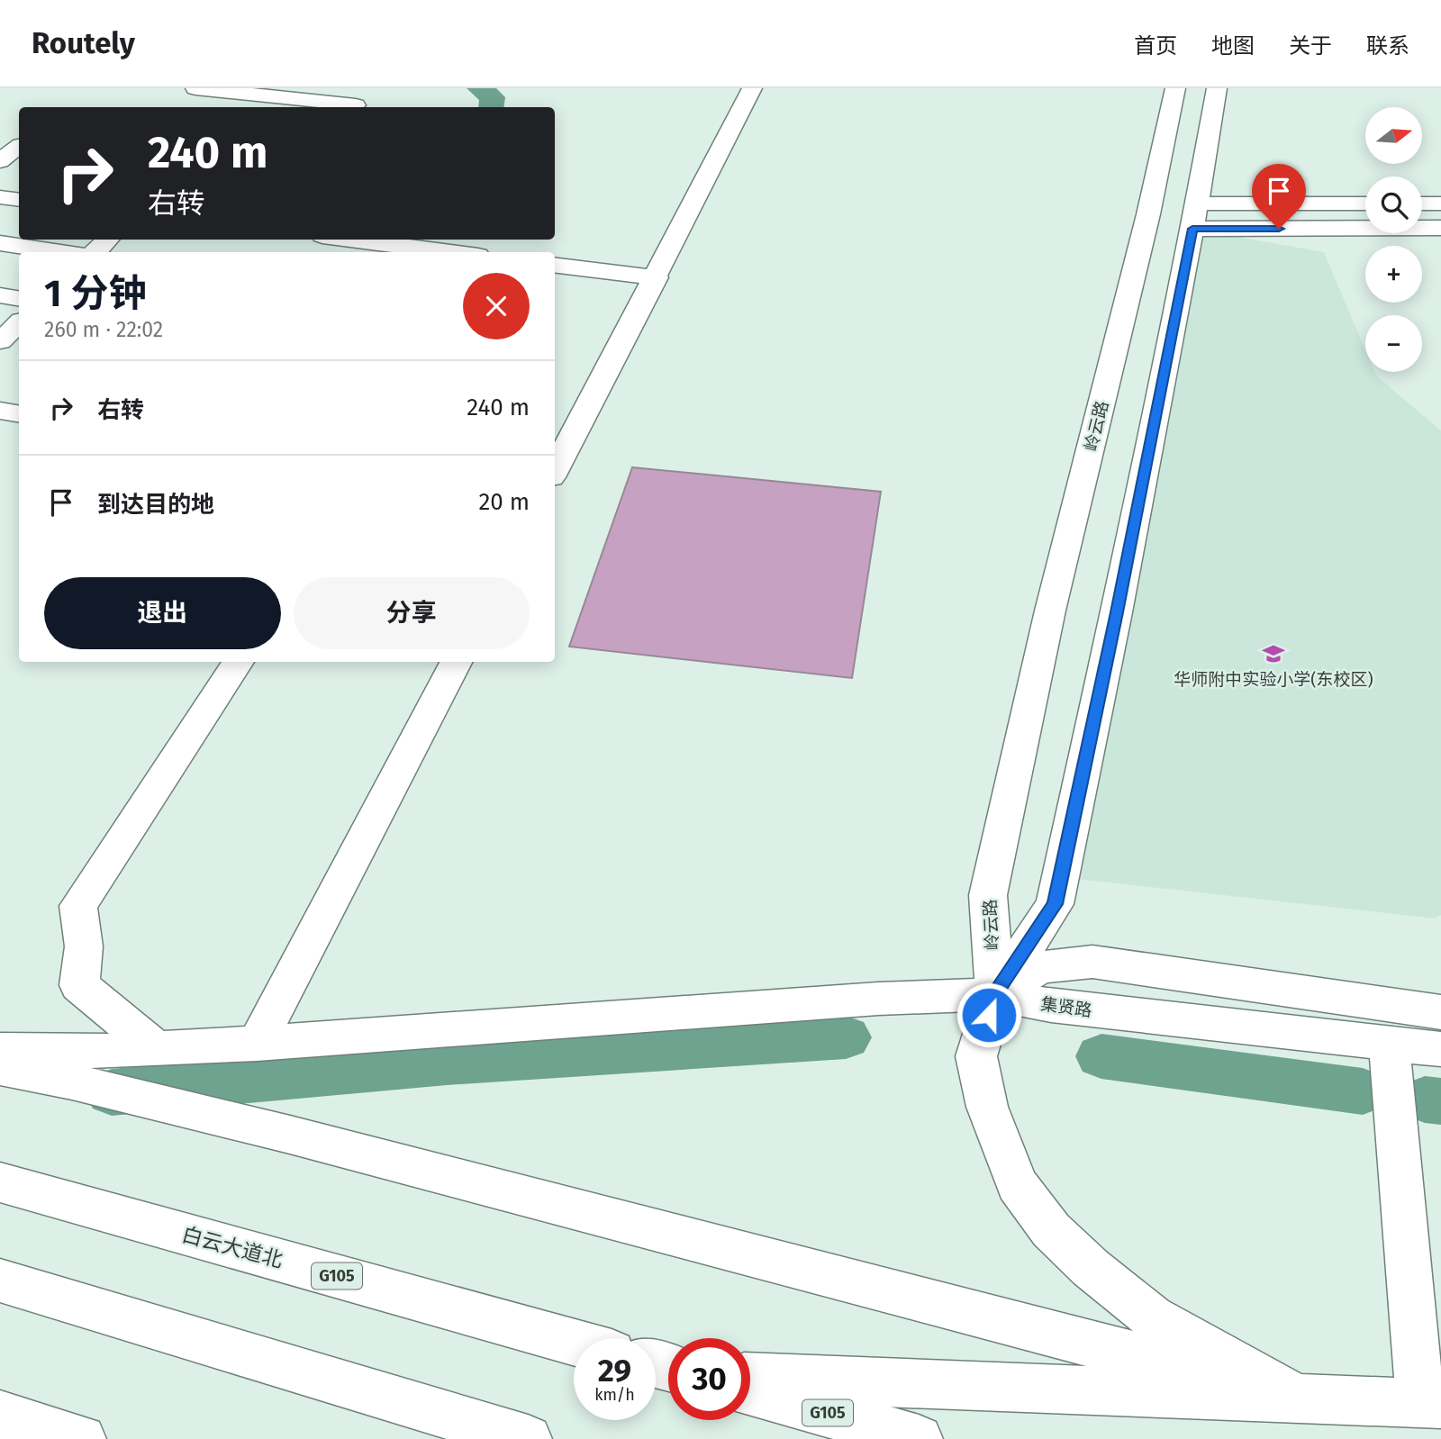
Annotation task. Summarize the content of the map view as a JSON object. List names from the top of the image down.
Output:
{
  "streets": {
    "main road": [
      "岭云路",
      "集贤路",
      "白云大道北",
      "G105"
    ]
  },
  "crossings": [
    ["岭云路", "集贤路"]
  ],
  "places": {
    "school or university": ["华师附中实验小学(东校区)"]
  },
  "north": "right",
  "page": {
    "header": "Routely",
    "nav": [
      "首页",
      "地图",
      "关于",
      "联系"
    ],
    "map_buttons": ["+", "−"],
    "turn": ["240 m", "右转"],
    "heading": ["1 分钟", "260 m · 22:02"],
    "list": [
      {
        "name": "右转",
        "value": "240 m"
      },
      {
        "name": "到达目的地",
        "value": "20 m"
      }
    ],
    "buttons": ["退出", "分享"],
    "speed": "29 km/h",
    "limit": "30"
  }
}
